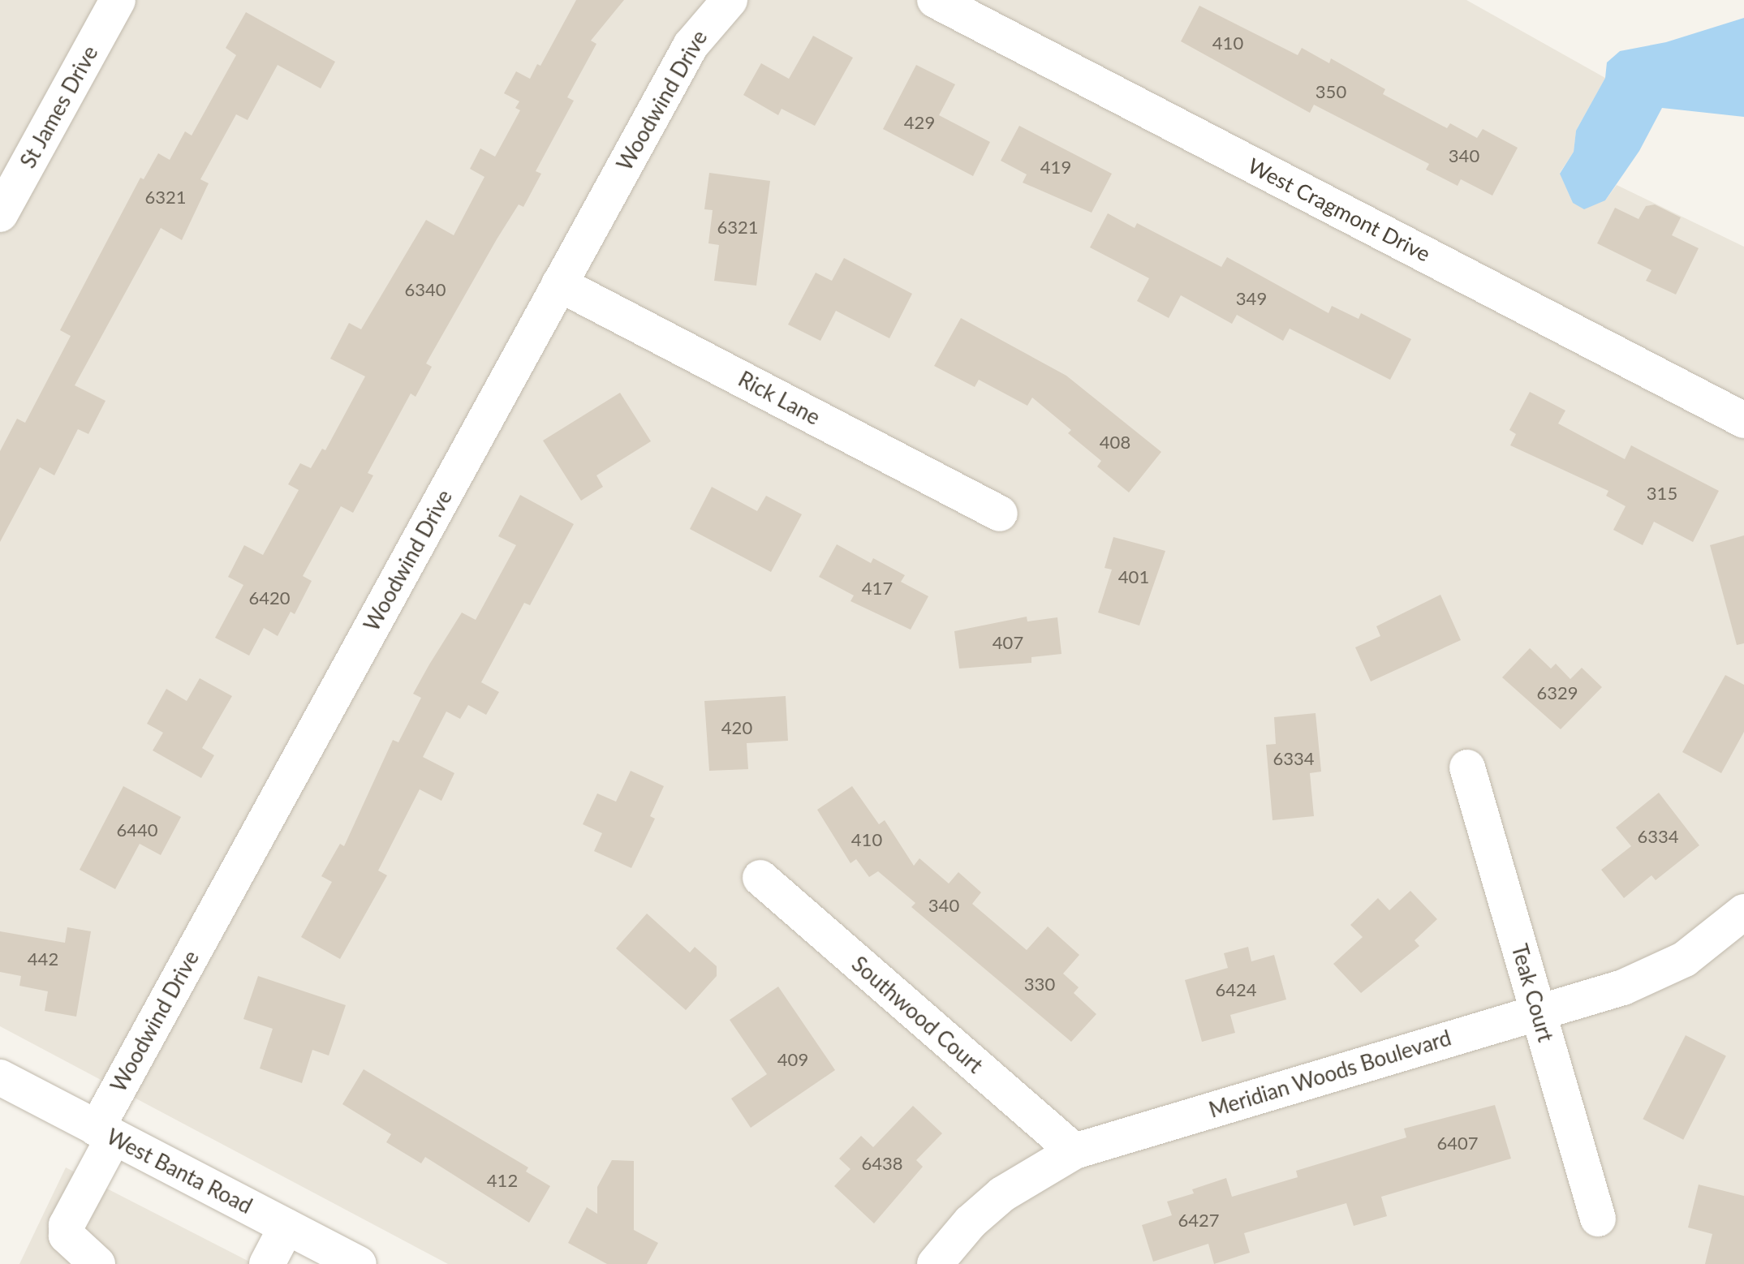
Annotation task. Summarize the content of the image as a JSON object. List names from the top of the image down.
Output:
{
  "streets": {
    "street": [
      "Woodwind Drive",
      "St James Drive",
      "West Cragmont Drive",
      "Rick Lane",
      "Teak Court",
      "Southwood Court",
      "Meridian Woods Boulevard",
      "West Banta Road"
    ]
  },
  "crossings": [
    ["Woodwind Drive", "Rick Lane"],
    ["Woodwind Drive", "West Banta Road"],
    ["Teak Court", "Meridian Woods Boulevard"],
    ["Southwood Court", "Meridian Woods Boulevard"]
  ],
  "house_numbers": [
    "410",
    "350",
    "429",
    "340",
    "419",
    "6321",
    "6321",
    "6340",
    "349",
    "408",
    "315",
    "401",
    "417",
    "6420",
    "407",
    "6329",
    "420",
    "6334",
    "6440",
    "6334",
    "410",
    "340",
    "442",
    "330",
    "6424",
    "409",
    "6407",
    "6438",
    "412",
    "6427"
  ]
}
